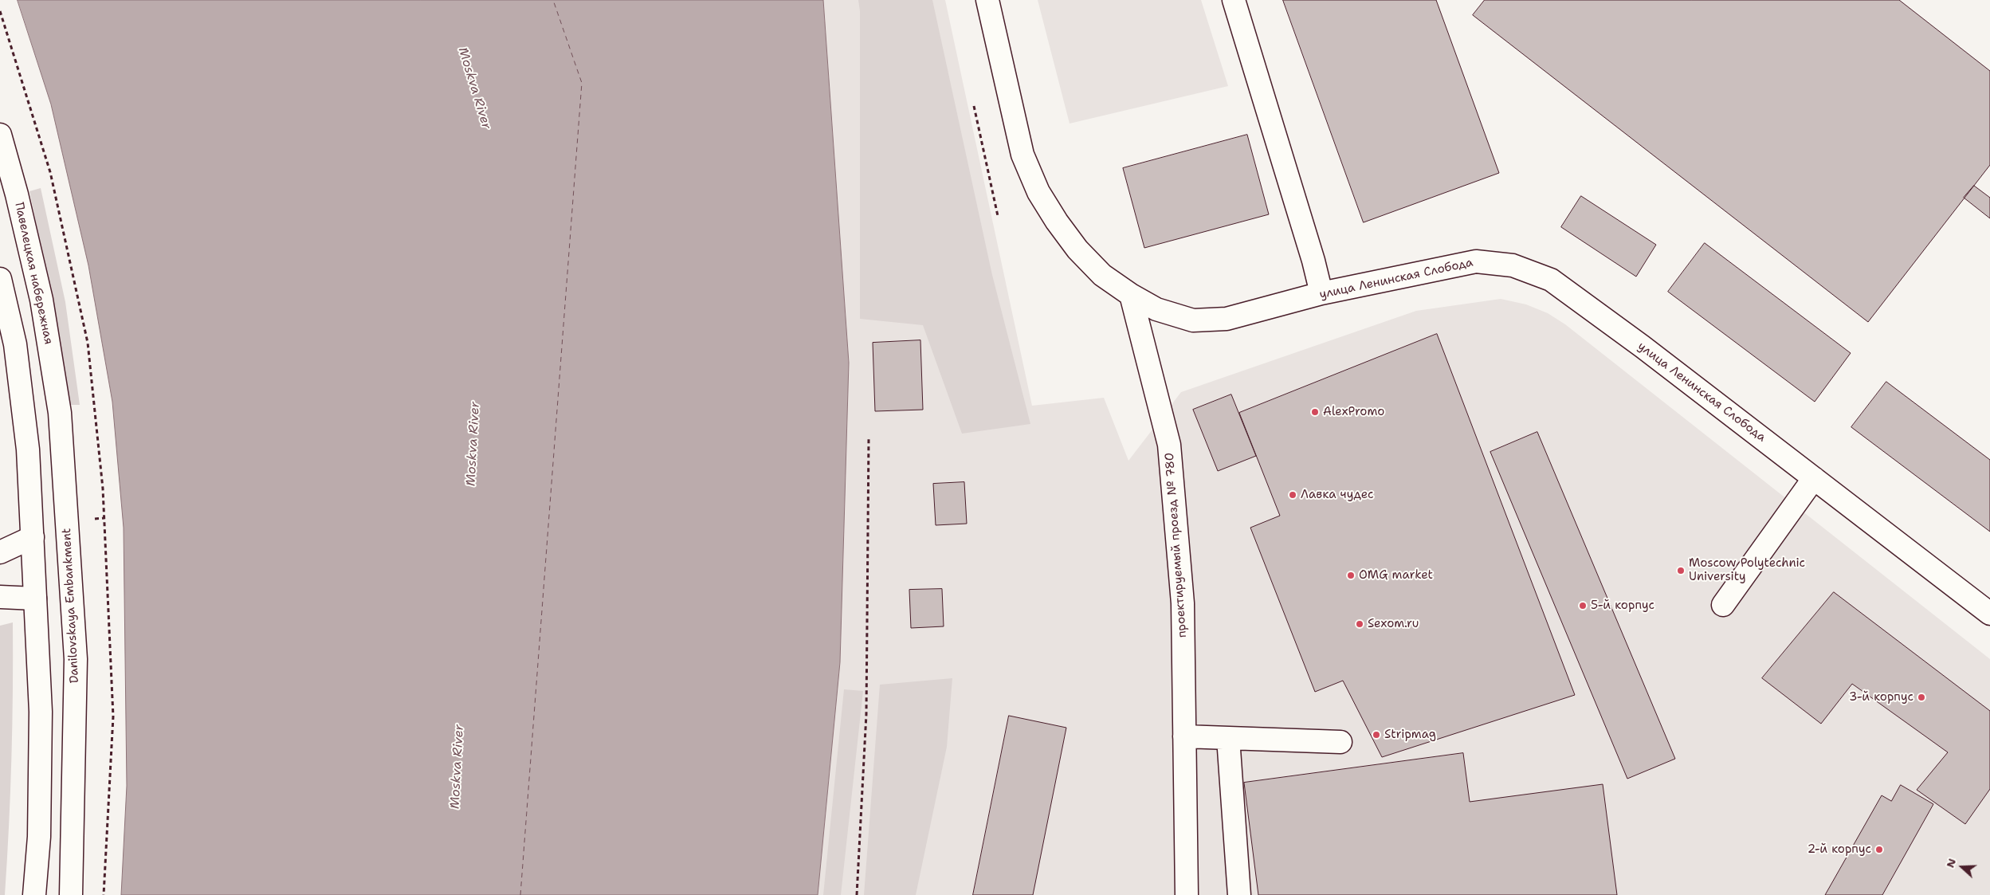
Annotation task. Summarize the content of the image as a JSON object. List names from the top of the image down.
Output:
{
  "streets": {
    "street": [
      "Павелецкая набережная",
      "улица Ленинская Слобода",
      "проектируемый проезд № 780",
      "Danilovskaya Embankment"
    ]
  },
  "crossings": [
    ["Павелецкая набережная", "Danilovskaya Embankment"],
    ["улица Ленинская Слобода", "проектируемый проезд № 780"]
  ],
  "water": ["Moskva River"],
  "places": [
    "AlexPromo",
    "Лавка чудес",
    "Moscow Polytechnic University",
    "OMG market",
    "5-й корпус",
    "Sexom.ru",
    "3-й корпус",
    "Stripmag",
    "2-й корпус"
  ],
  "north": "left"
}
